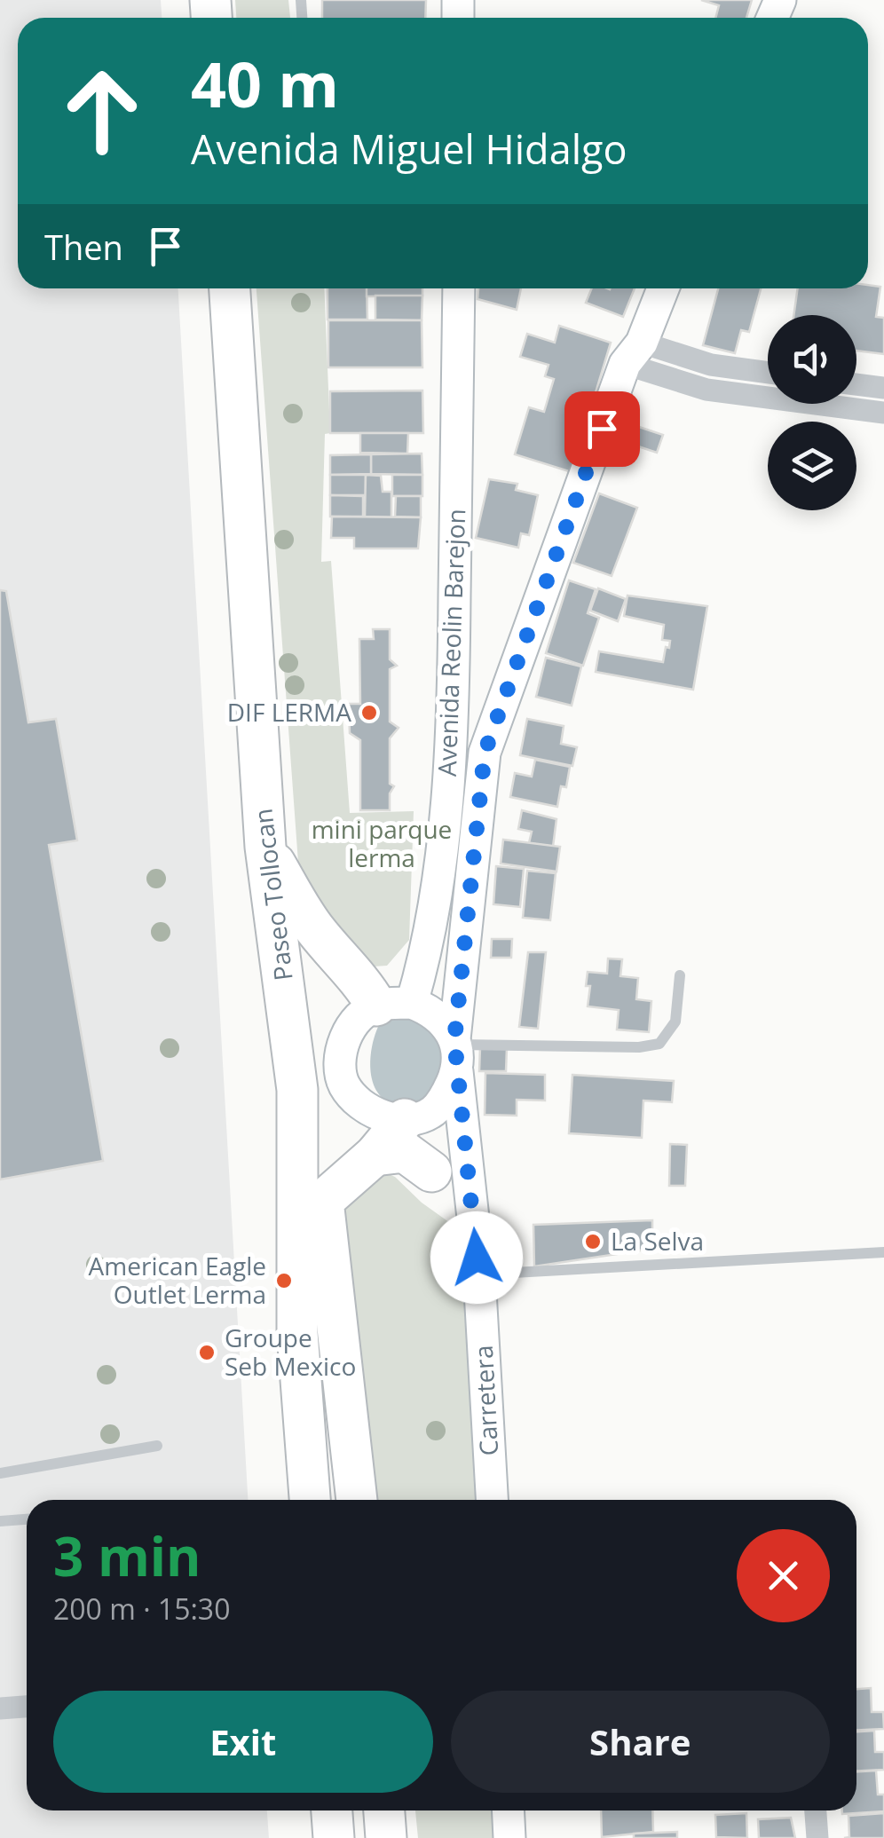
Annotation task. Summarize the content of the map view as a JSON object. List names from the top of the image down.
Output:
{
  "streets": {
    "highway": ["Paseo Tollocan"],
    "main road": ["Avenida Reolin Barejon", "Carretera"]
  },
  "crossings": [
    ["Avenida Reolin Barejon", "Carretera"]
  ],
  "parks": ["mini parque lerma"],
  "places": [
    "DIF LERMA",
    "La Selva",
    "American Eagle Outlet Lerma",
    "Groupe Seb Mexico"
  ],
  "page": {
    "turn": ["40 m", "Avenida Miguel Hidalgo"],
    "then": "Then",
    "heading": ["3 min", "200 m · 15:30"],
    "buttons": ["Exit", "Share"]
  }
}
